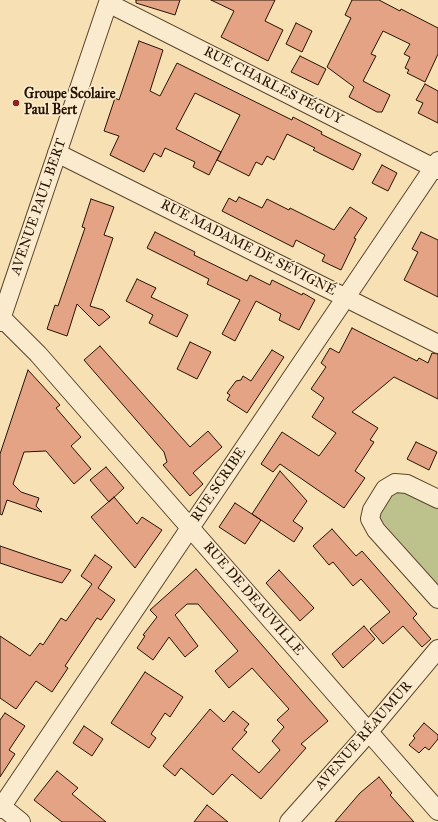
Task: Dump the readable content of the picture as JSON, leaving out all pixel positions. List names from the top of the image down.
{
  "streets": {
    "street": [
      "RUE CHARLES PÉGUY",
      "AVENUE PAUL BERT",
      "RUE MADAME DE SÉVIGNÉ",
      "RUE SCRIBE",
      "RUE DE DEAUVILLE",
      "AVENUE RÉAUMUR"
    ]
  },
  "crossings": [
    ["RUE CHARLES PÉGUY", "AVENUE PAUL BERT"],
    ["RUE CHARLES PÉGUY", "RUE SCRIBE"],
    ["AVENUE PAUL BERT", "RUE MADAME DE SÉVIGNÉ"],
    ["AVENUE PAUL BERT", "RUE DE DEAUVILLE"],
    ["RUE MADAME DE SÉVIGNÉ", "RUE SCRIBE"],
    ["RUE SCRIBE", "RUE DE DEAUVILLE"],
    ["RUE DE DEAUVILLE", "AVENUE RÉAUMUR"]
  ],
  "places": ["Groupe Scolaire Paul Bert"]
}
